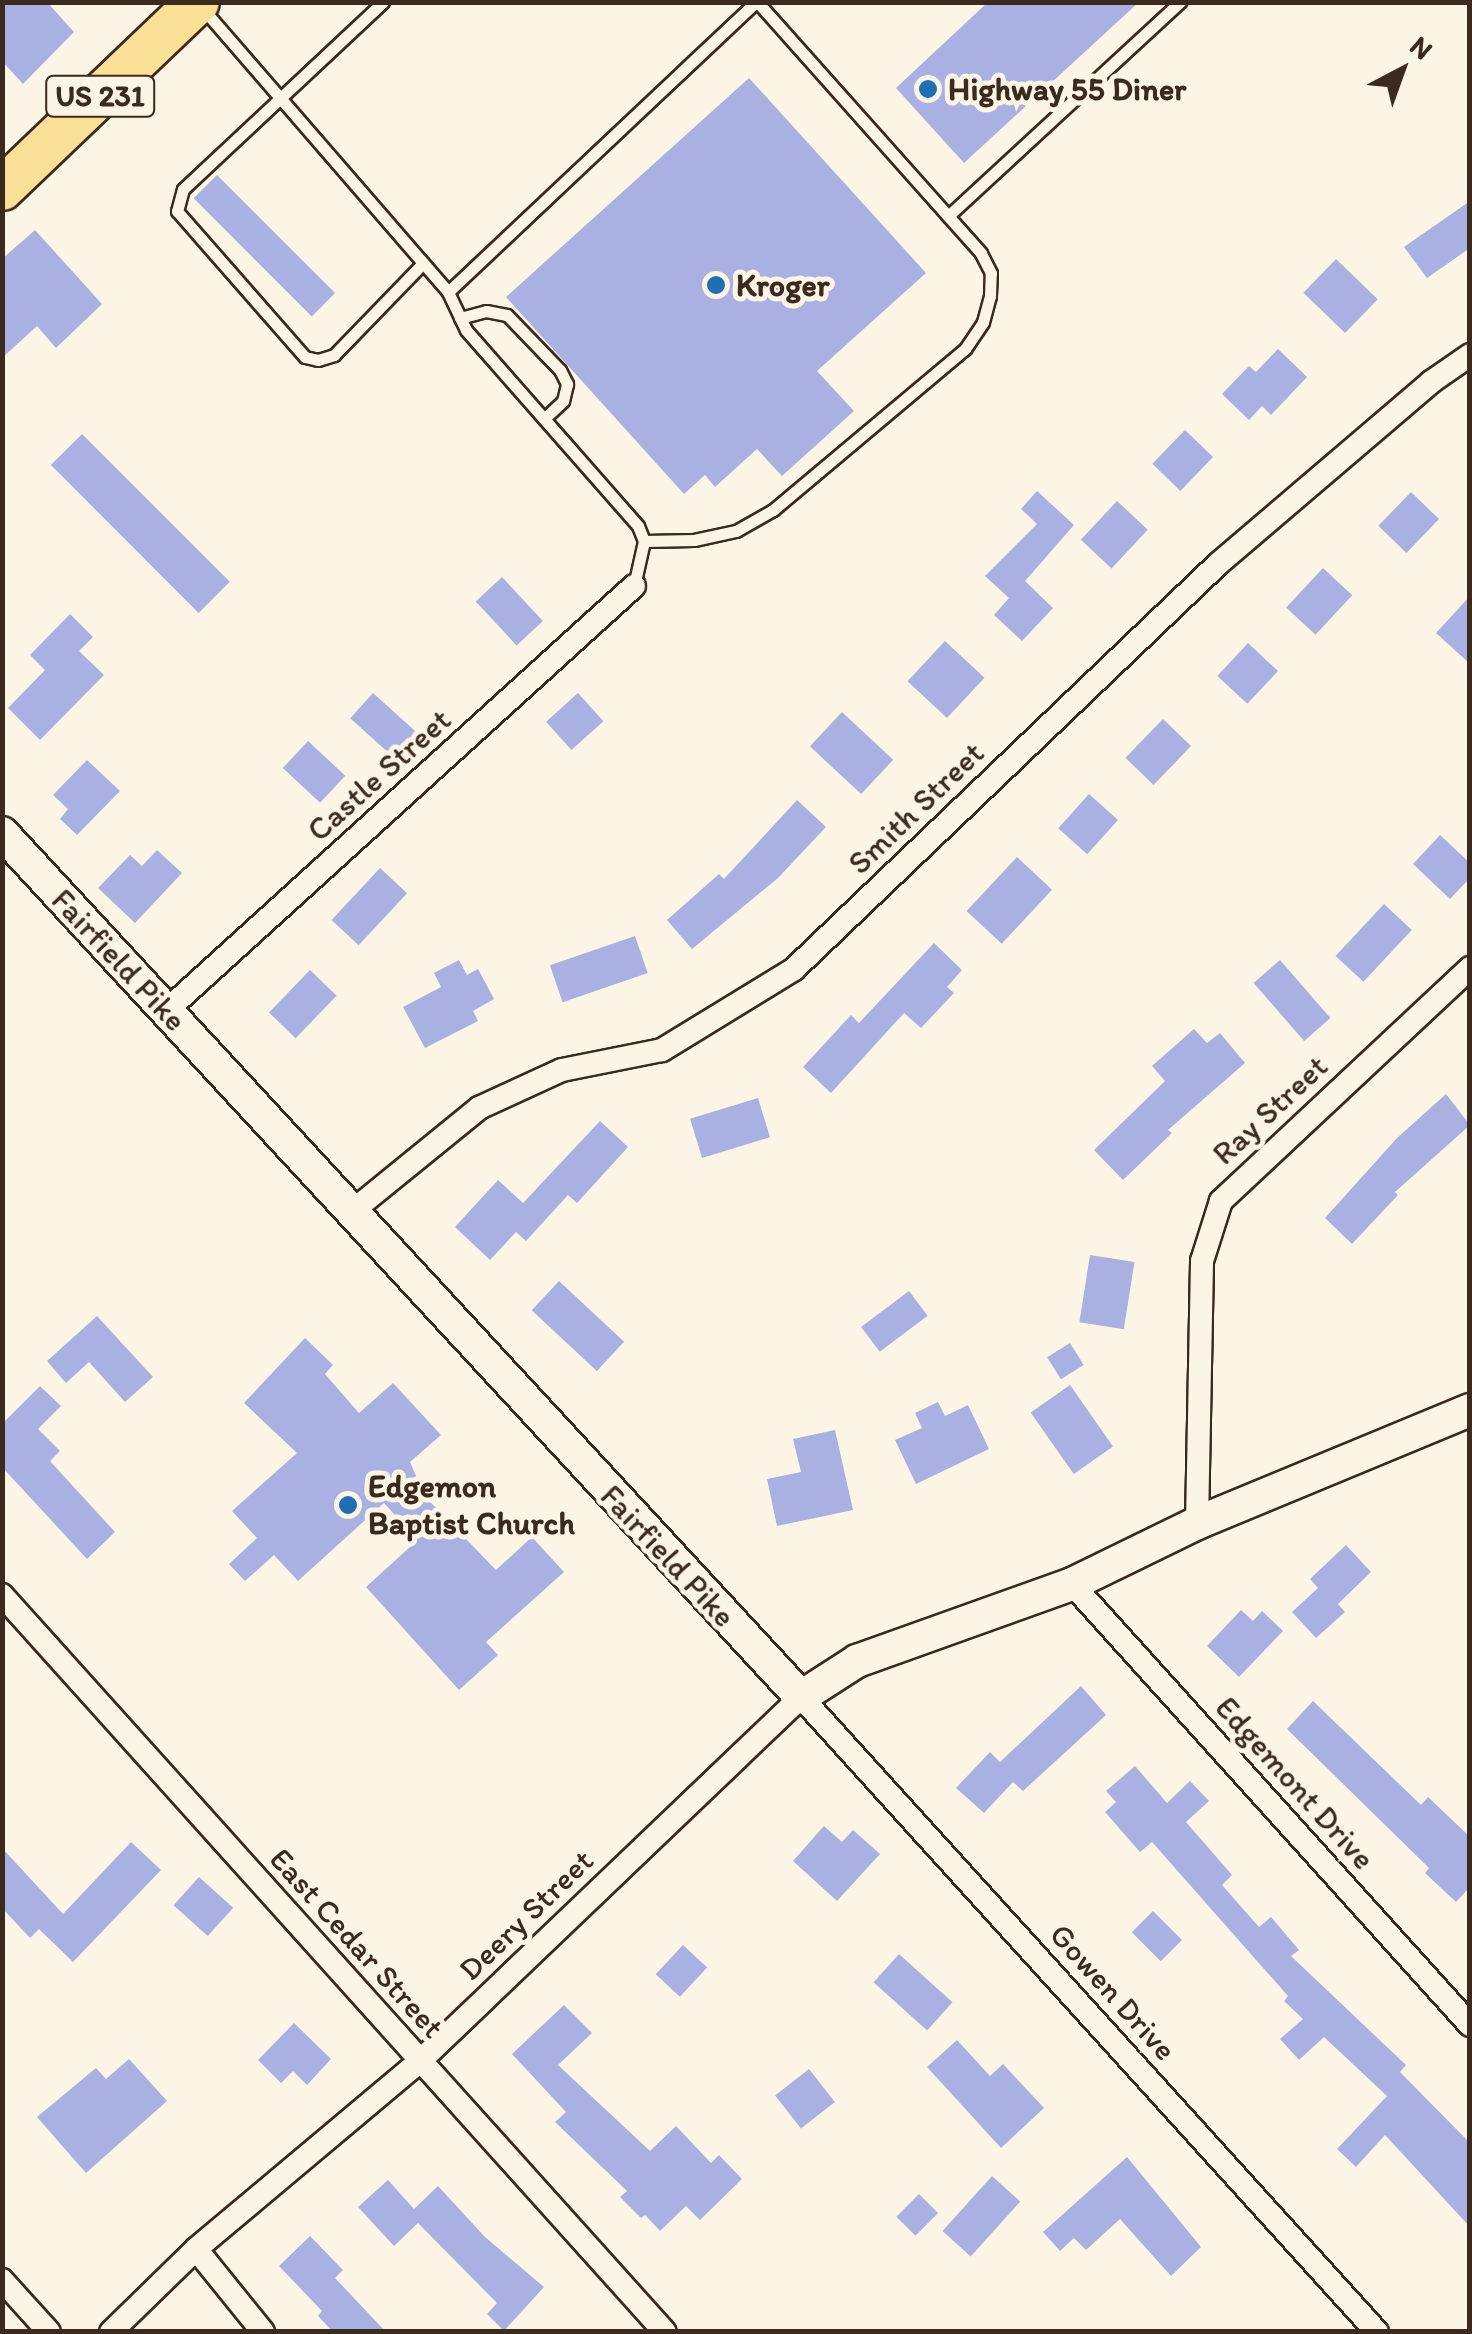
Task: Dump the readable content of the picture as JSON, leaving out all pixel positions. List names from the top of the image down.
{
  "streets": {
    "highway": ["US 231"],
    "street": [
      "Castle Street",
      "Smith Street",
      "Fairfield Pike",
      "Ray Street",
      "Edgemont Drive",
      "Deery Street",
      "East Cedar Street",
      "Gowen Drive"
    ]
  },
  "crossings": [
    ["Castle Street", "Fairfield Pike"],
    ["Smith Street", "Fairfield Pike"],
    ["Fairfield Pike", "Deery Street"],
    ["Fairfield Pike", "Gowen Drive"],
    ["Deery Street", "East Cedar Street"],
    ["Deery Street", "Gowen Drive"]
  ],
  "places": ["Highway 55 Diner", "Kroger", "Edgemon Baptist Church"],
  "north": "top right"
}
